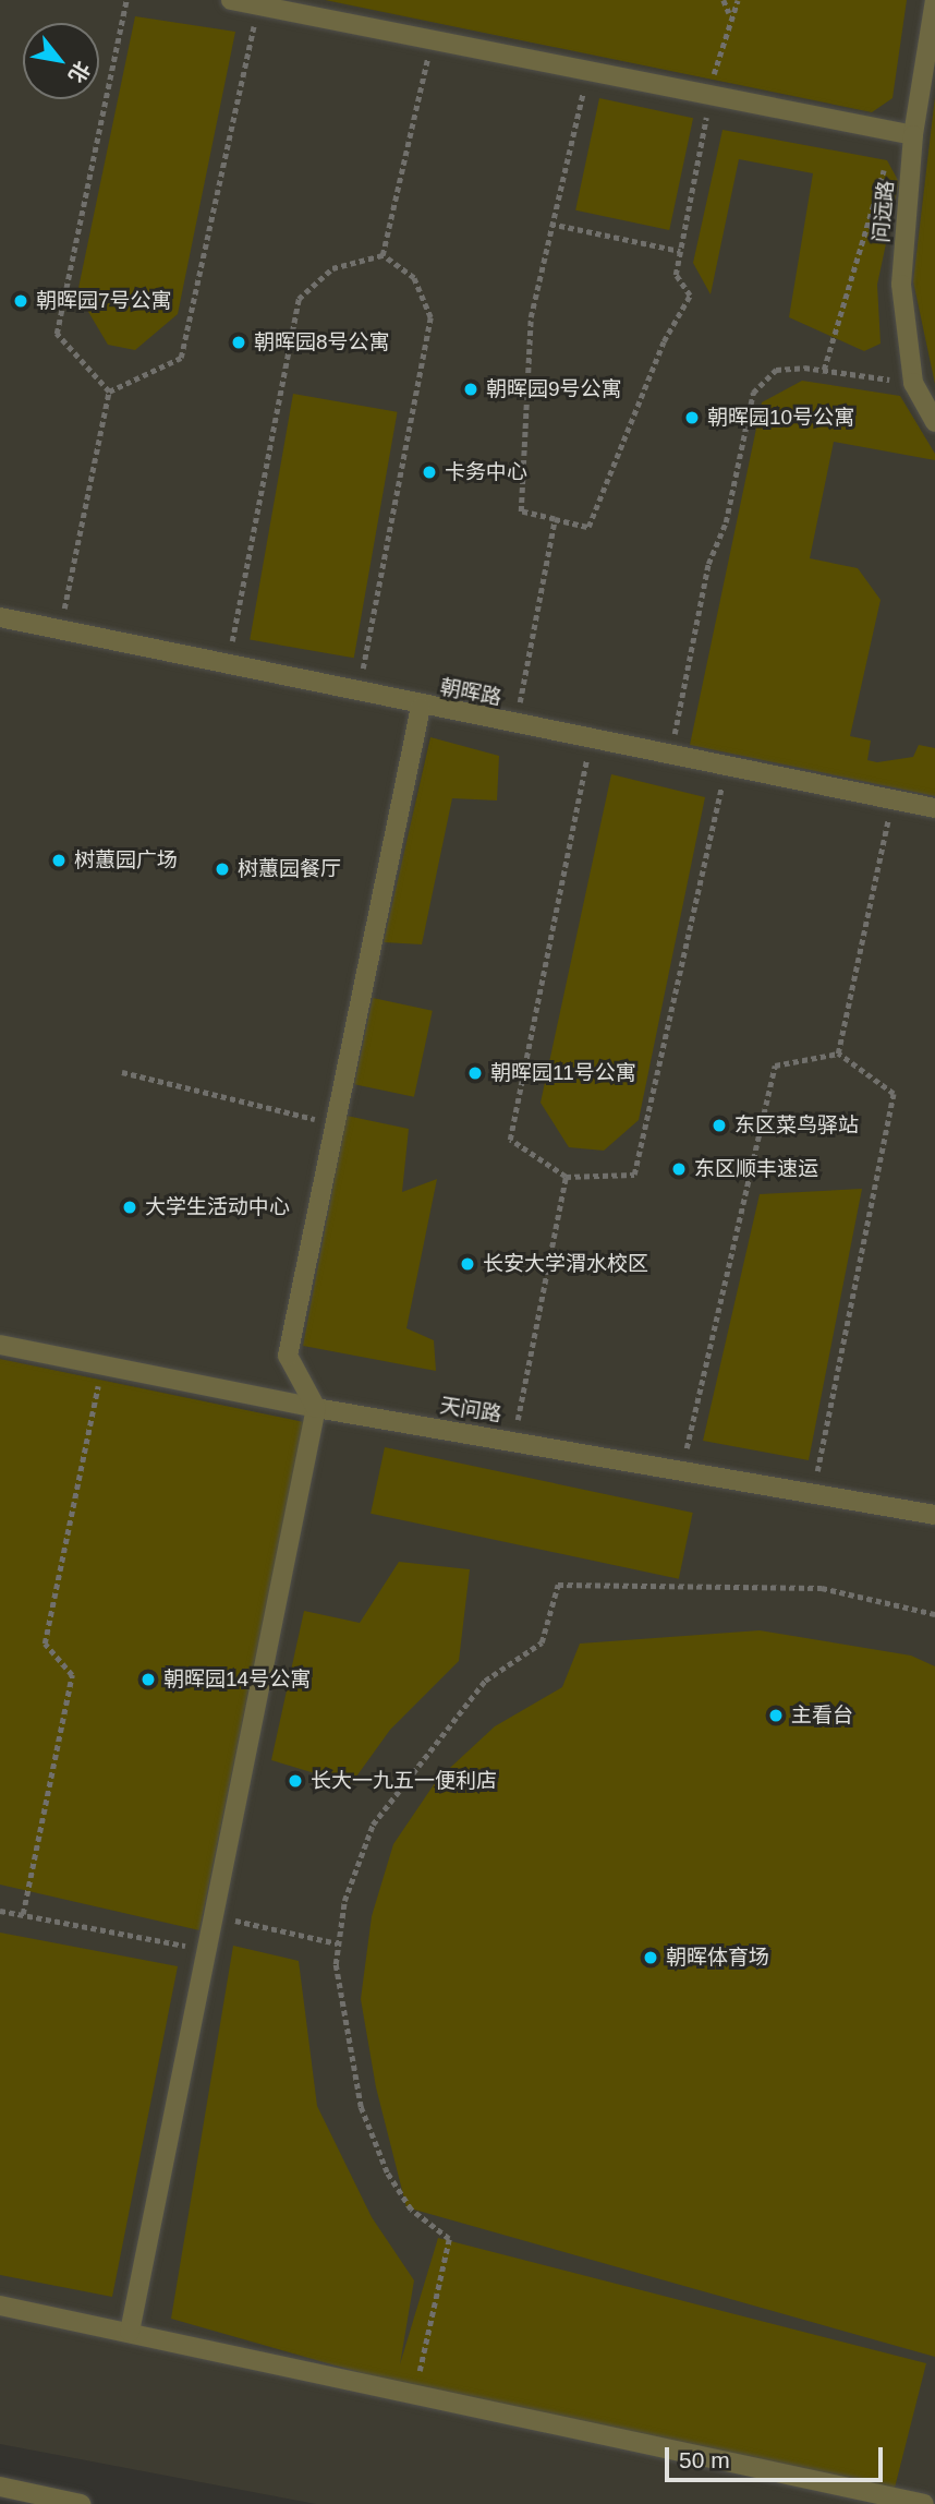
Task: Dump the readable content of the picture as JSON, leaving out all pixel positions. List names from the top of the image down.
{
  "streets": {
    "street": ["问远路", "朝晖路", "天问路"]
  },
  "places": [
    "朝晖园7号公寓",
    "朝晖园8号公寓",
    "朝晖园9号公寓",
    "朝晖园10号公寓",
    "卡务中心",
    "树蕙园广场",
    "树蕙园餐厅",
    "朝晖园11号公寓",
    "东区菜鸟驿站",
    "东区顺丰速运",
    "大学生活动中心",
    "长安大学渭水校区",
    "朝晖园14号公寓",
    "主看台",
    "长大一九五一便利店",
    "朝晖体育场"
  ],
  "scale_bar": "50 m",
  "north": "bottom right"
}
